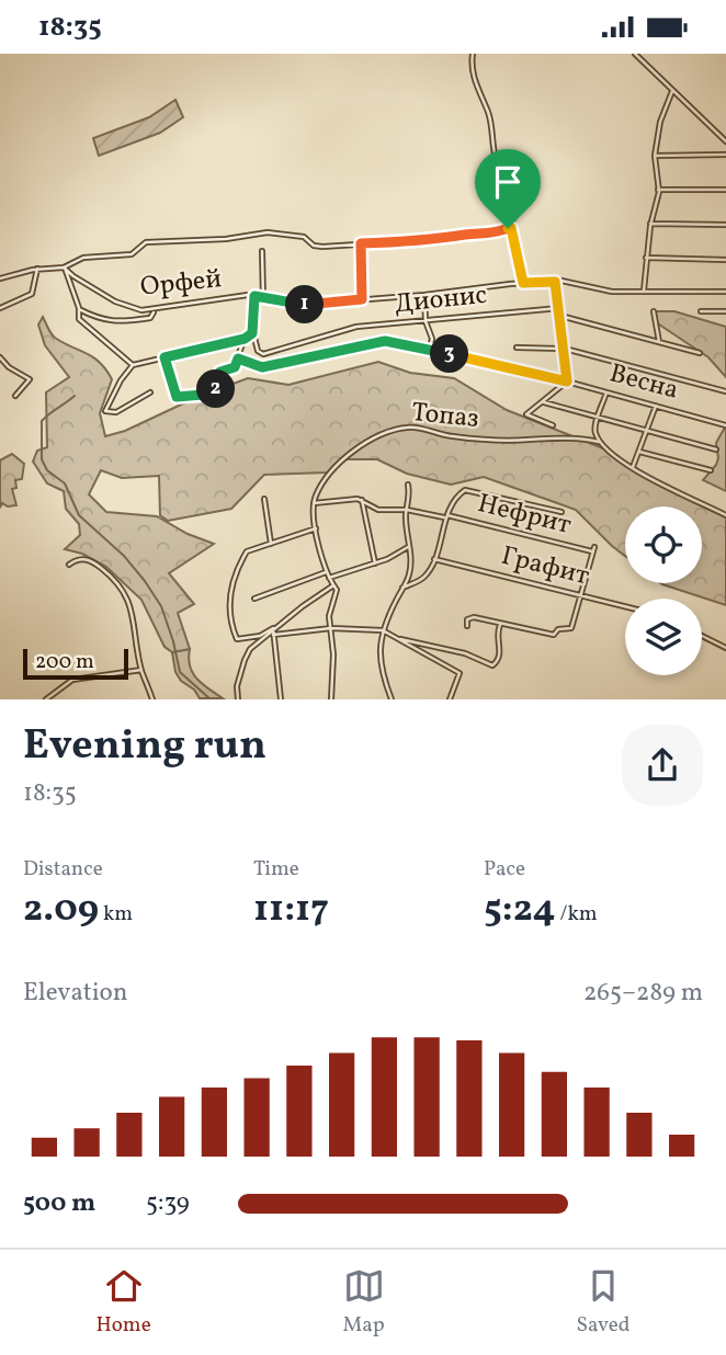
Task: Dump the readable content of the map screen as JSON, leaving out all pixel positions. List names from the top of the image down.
{
  "streets": {
    "street": [
      "Орфей",
      "Дионис",
      "Весна",
      "Топаз",
      "Нефрит",
      "Графит"
    ]
  },
  "crossings": [
    ["Топаз", "Нефрит"]
  ],
  "scale_bar": "200 m",
  "page": {
    "status": "18:35",
    "pins": ["1", "3", "2"],
    "scale": "200 m",
    "heading": ["Evening run", "18:35"],
    "stats": [
      ["Distance", "2.09 km"],
      ["Time", "11:17"],
      ["Pace", "5:24 /km"]
    ],
    "chart": ["Elevation", "265–289 m"],
    "list": [
      {
        "name": "500 m",
        "note": "5:39"
      }
    ],
    "tabs": ["Home", "Map", "Saved"]
  }
}
